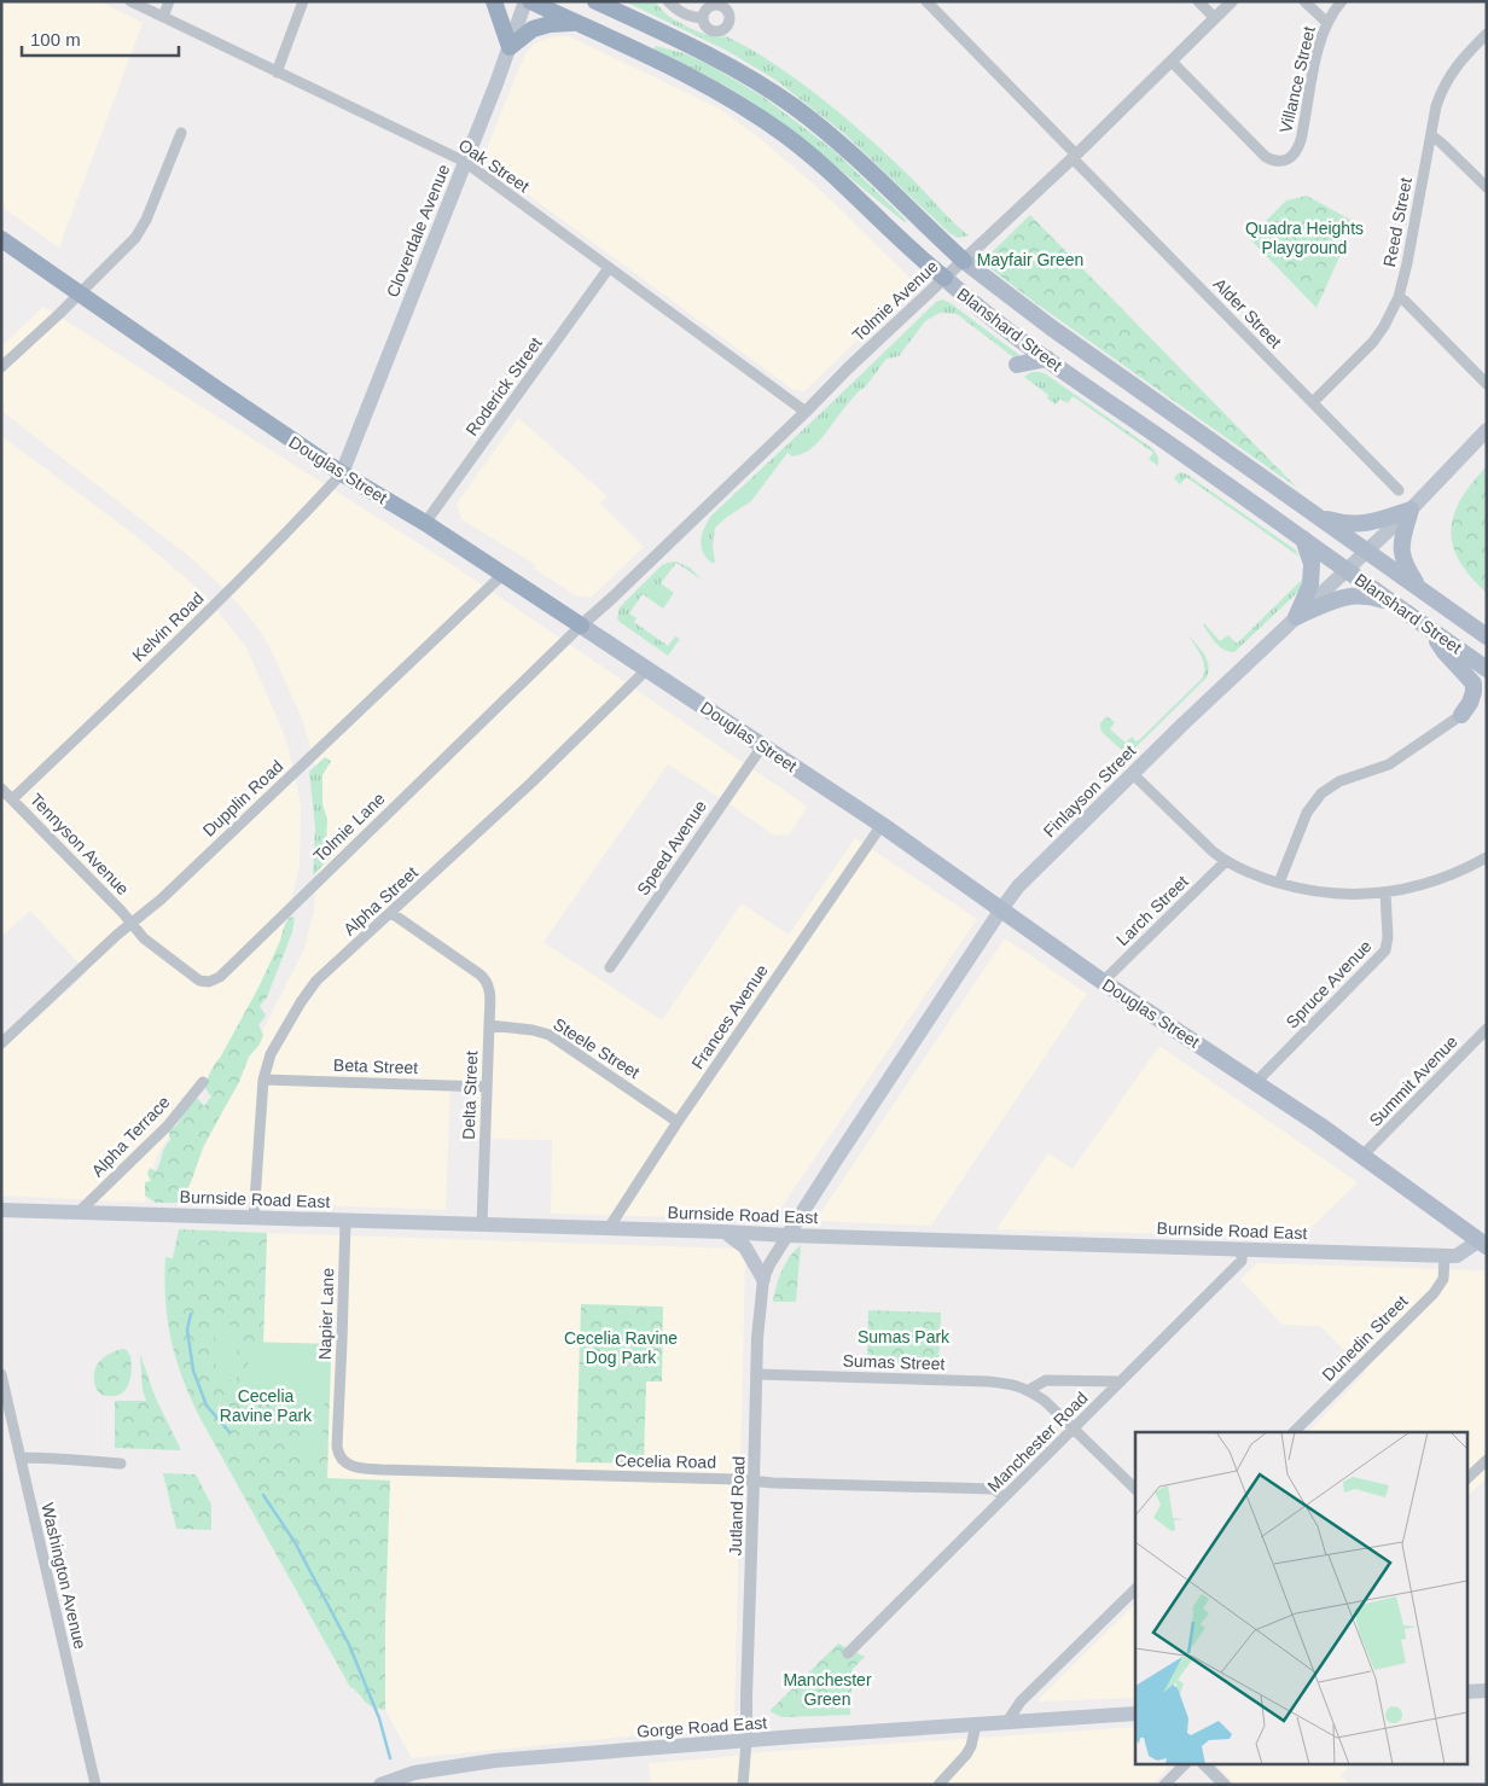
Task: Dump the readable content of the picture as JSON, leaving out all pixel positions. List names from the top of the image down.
{
  "streets": {
    "highway": ["Blanshard Street", "Douglas Street"],
    "main road": [
      "Cloverdale Avenue",
      "Finlayson Street",
      "Burnside Road East",
      "Gorge Road East"
    ],
    "street": [
      "Villance Street",
      "Oak Street",
      "Reed Street",
      "Tolmie Avenue",
      "Alder Street",
      "Roderick Street",
      "Kelvin Road",
      "Dupplin Road",
      "Tolmie Lane",
      "Tennyson Avenue",
      "Speed Avenue",
      "Alpha Street",
      "Larch Street",
      "Spruce Avenue",
      "Frances Avenue",
      "Steele Street",
      "Beta Street",
      "Summit Avenue",
      "Delta Street",
      "Alpha Terrace",
      "Napier Lane",
      "Dunedin Street",
      "Sumas Street",
      "Manchester Road",
      "Cecelia Road",
      "Jutland Road",
      "Washington Avenue"
    ]
  },
  "crossings": [
    ["Villance Street", "Tolmie Avenue"],
    ["Oak Street", "Cloverdale Avenue"],
    ["Oak Street", "Tolmie Avenue"],
    ["Oak Street", "Roderick Street"],
    ["Reed Street", "Alder Street"],
    ["Cloverdale Avenue", "Douglas Street"],
    ["Cloverdale Avenue", "Kelvin Road"],
    ["Tolmie Avenue", "Alder Street"],
    ["Tolmie Avenue", "Blanshard Street"],
    ["Tolmie Avenue", "Douglas Street"],
    ["Tolmie Avenue", "Tolmie Lane"],
    ["Blanshard Street", "Finlayson Street"],
    ["Roderick Street", "Douglas Street"],
    ["Douglas Street", "Kelvin Road"],
    ["Douglas Street", "Finlayson Street"],
    ["Douglas Street", "Dupplin Road"],
    ["Douglas Street", "Tolmie Lane"],
    ["Douglas Street", "Speed Avenue"],
    ["Douglas Street", "Alpha Street"],
    ["Douglas Street", "Larch Street"],
    ["Douglas Street", "Spruce Avenue"],
    ["Douglas Street", "Frances Avenue"],
    ["Douglas Street", "Summit Avenue"],
    ["Douglas Street", "Burnside Road East"],
    ["Kelvin Road", "Tennyson Avenue"],
    ["Finlayson Street", "Burnside Road East"],
    ["Finlayson Street", "Jutland Road"],
    ["Dupplin Road", "Tolmie Lane"],
    ["Dupplin Road", "Tennyson Avenue"],
    ["Tolmie Lane", "Tennyson Avenue"],
    ["Alpha Street", "Beta Street"],
    ["Alpha Street", "Delta Street"],
    ["Alpha Street", "Burnside Road East"],
    ["Frances Avenue", "Steele Street"],
    ["Frances Avenue", "Burnside Road East"],
    ["Steele Street", "Delta Street"],
    ["Beta Street", "Delta Street"],
    ["Delta Street", "Burnside Road East"],
    ["Alpha Terrace", "Burnside Road East"],
    ["Burnside Road East", "Napier Lane"],
    ["Burnside Road East", "Dunedin Street"],
    ["Burnside Road East", "Manchester Road"],
    ["Burnside Road East", "Jutland Road"],
    ["Napier Lane", "Cecelia Road"],
    ["Sumas Street", "Manchester Road"],
    ["Sumas Street", "Jutland Road"],
    ["Manchester Road", "Cecelia Road"],
    ["Cecelia Road", "Jutland Road"],
    ["Jutland Road", "Gorge Road East"]
  ],
  "parks": [
    "Quadra Heights Playground",
    "Mayfair Green",
    "Sumas Park",
    "Cecelia Ravine Dog Park",
    "Cecelia Ravine Park",
    "Manchester Green"
  ],
  "scale_bar": "100 m"
}
